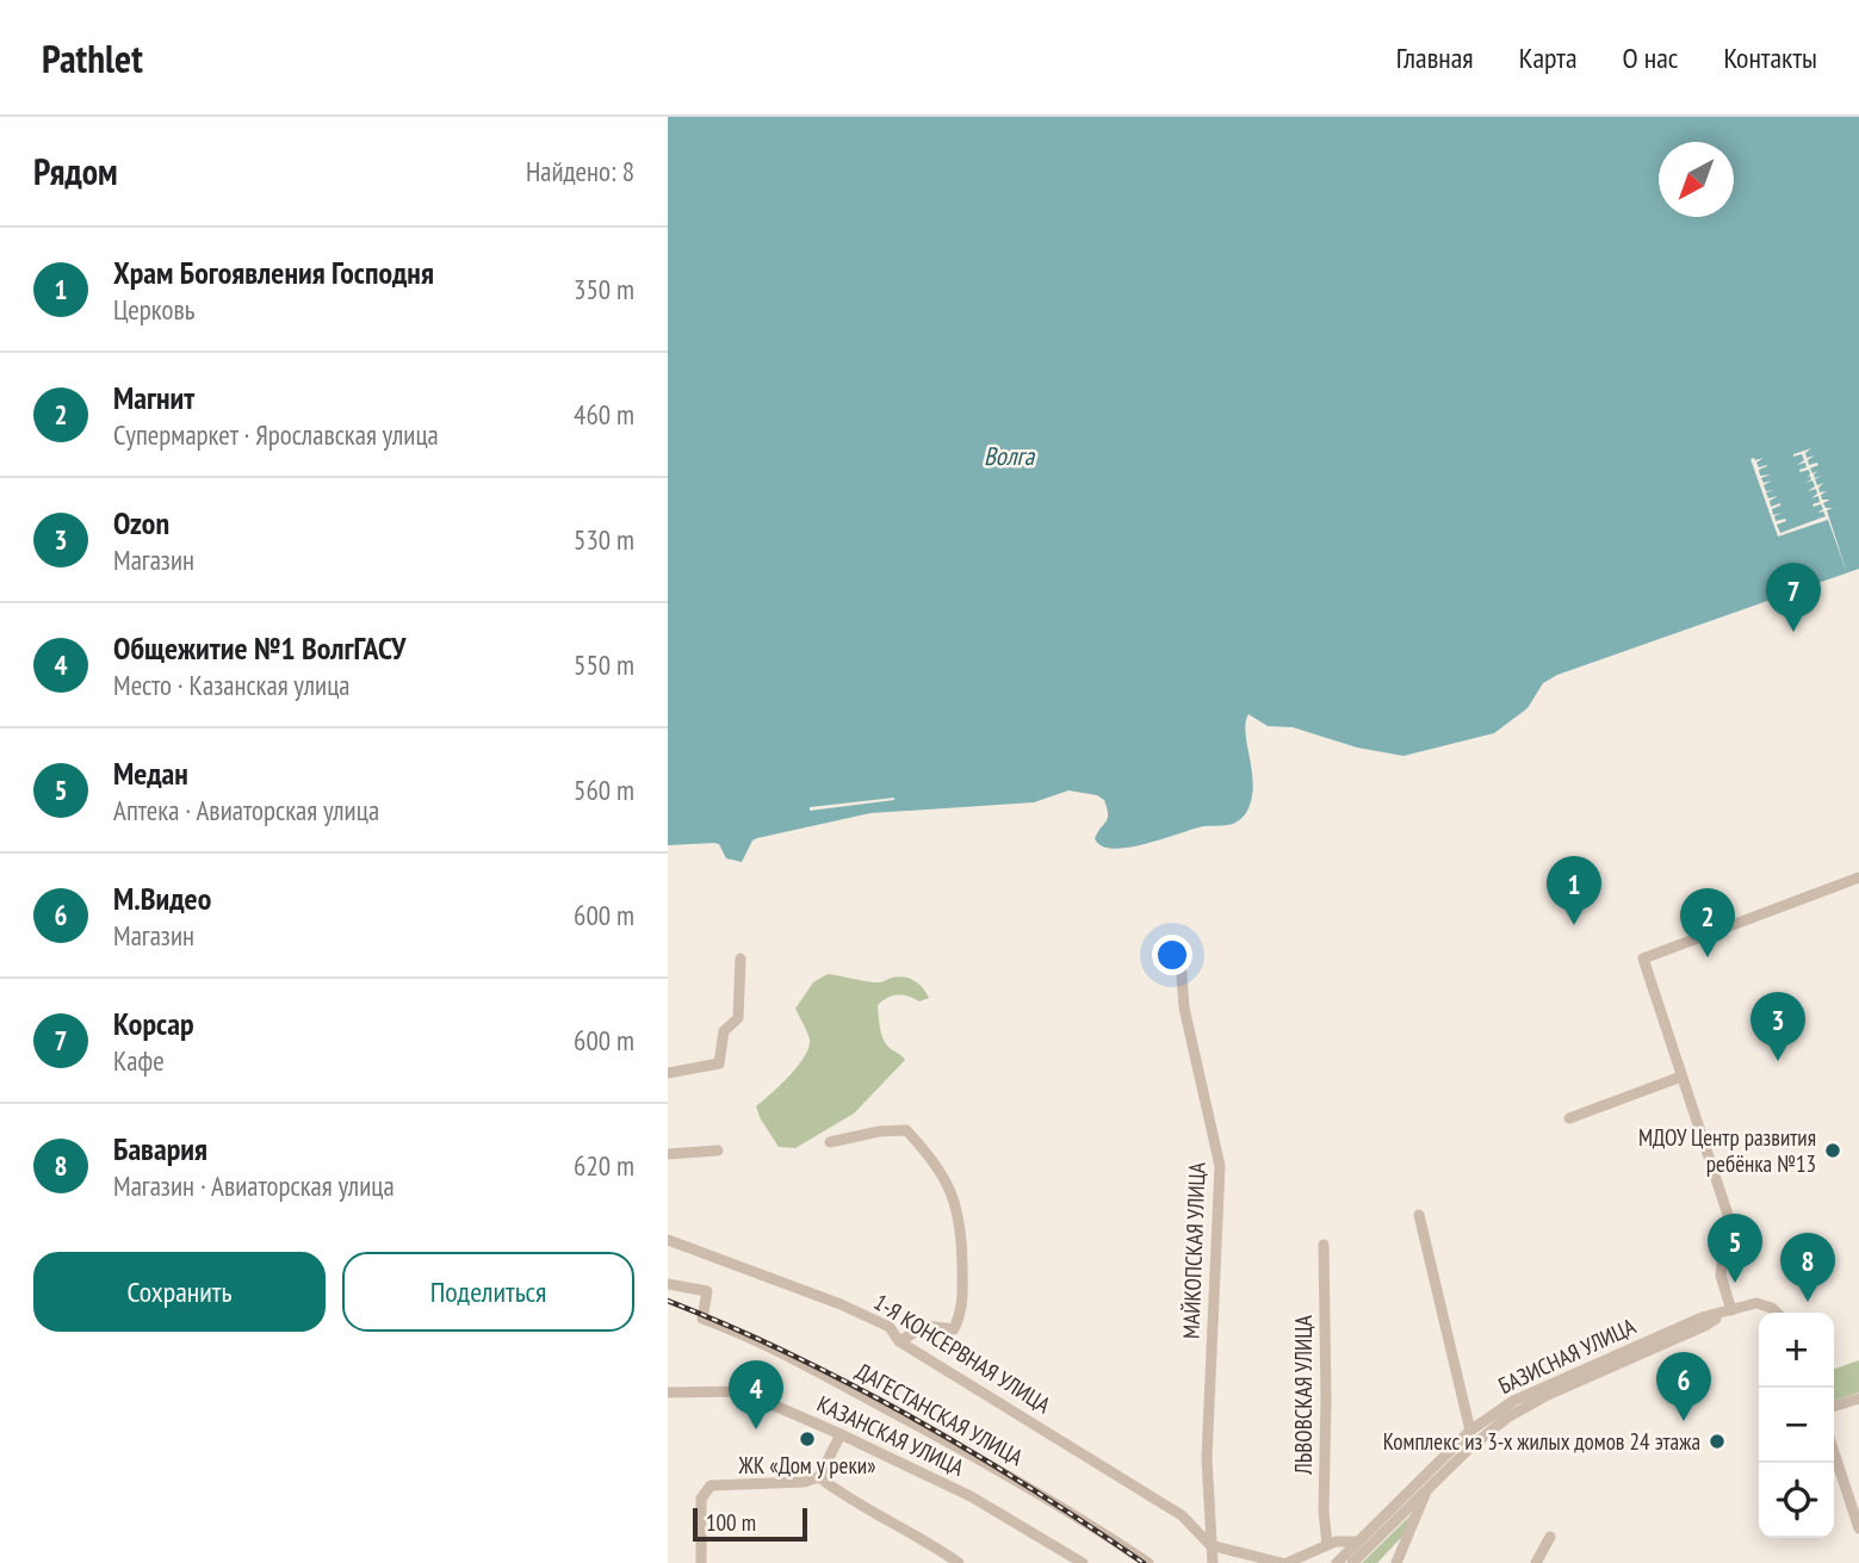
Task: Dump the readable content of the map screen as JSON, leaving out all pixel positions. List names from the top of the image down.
{
  "streets": {
    "street": [
      "МАЙКОПСКАЯ УЛИЦА",
      "1-Я КОНСЕРВНАЯ УЛИЦА",
      "БАЗИСНАЯ УЛИЦА",
      "ЛЬВОВСКАЯ УЛИЦА",
      "ДАГЕСТАНСКАЯ УЛИЦА",
      "КАЗАНСКАЯ УЛИЦА"
    ]
  },
  "crossings": [
    ["МАЙКОПСКАЯ УЛИЦА", "1-Я КОНСЕРВНАЯ УЛИЦА"]
  ],
  "water": ["Волга"],
  "places": ["МДОУ Центр развития ребёнка №13", "ЖК «Дом у реки»", "Комплекс из 3-х жилых домов 24 этажа"],
  "scale_bar": "100 m",
  "north": "bottom left",
  "page": {
    "header": "Pathlet",
    "nav": [
      "Главная",
      "Карта",
      "О нас",
      "Контакты"
    ],
    "heading": ["Рядом", "Найдено: 8"],
    "list": [
      {
        "mark": "1",
        "name": "Храм Богоявления Господня",
        "note": "Церковь",
        "value": "350 m"
      },
      {
        "mark": "2",
        "name": "Магнит",
        "note": "Супермаркет · Ярославская улица",
        "value": "460 m"
      },
      {
        "mark": "3",
        "name": "Ozon",
        "note": "Магазин",
        "value": "530 m"
      },
      {
        "mark": "4",
        "name": "Общежитие №1 ВолгГАСУ",
        "note": "Место · Казанская улица",
        "value": "550 m"
      },
      {
        "mark": "5",
        "name": "Медан",
        "note": "Аптека · Авиаторская улица",
        "value": "560 m"
      },
      {
        "mark": "6",
        "name": "M.Видео",
        "note": "Магазин",
        "value": "600 m"
      },
      {
        "mark": "7",
        "name": "Корсар",
        "note": "Кафе",
        "value": "600 m"
      },
      {
        "mark": "8",
        "name": "Бавария",
        "note": "Магазин · Авиаторская улица",
        "value": "620 m"
      }
    ],
    "pins": [
      "7",
      "1",
      "2",
      "3",
      "5",
      "8",
      "6",
      "4"
    ],
    "buttons": ["Сохранить", "Поделиться"],
    "map_buttons": ["+", "−"],
    "scale": "100 m"
  }
}
